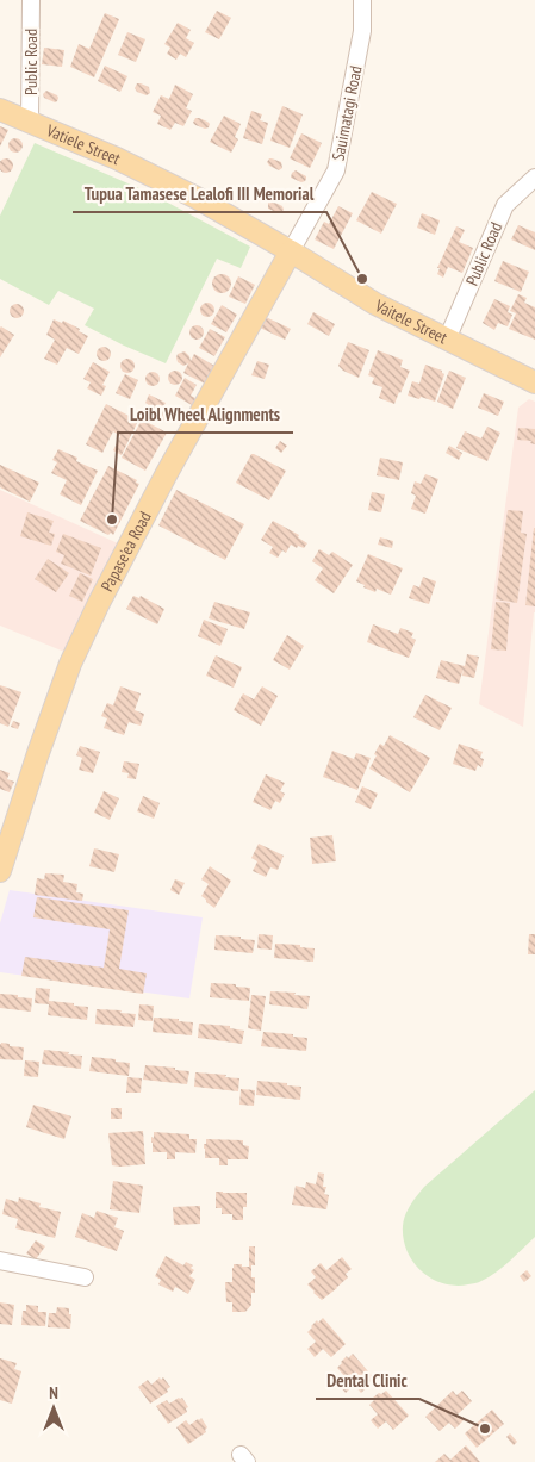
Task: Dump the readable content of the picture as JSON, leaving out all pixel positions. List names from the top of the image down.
{
  "streets": {
    "main road": ["Vatiele Street", "Vaitele Street", "Papase'ea Road"],
    "street": ["Public Road", "Sauimatagi Road"]
  },
  "crossings": [
    ["Public Road", "Vatiele Street"],
    ["Public Road", "Vaitele Street"],
    ["Sauimatagi Road", "Vatiele Street"],
    ["Sauimatagi Road", "Vaitele Street"],
    ["Sauimatagi Road", "Papase'ea Road"],
    ["Vatiele Street", "Vaitele Street"],
    ["Vatiele Street", "Papase'ea Road"],
    ["Vaitele Street", "Papase'ea Road"]
  ],
  "places": ["Tupua Tamasese Lealofi III Memorial", "Loibl Wheel Alignments", "Dental Clinic"],
  "north": "top"
}
